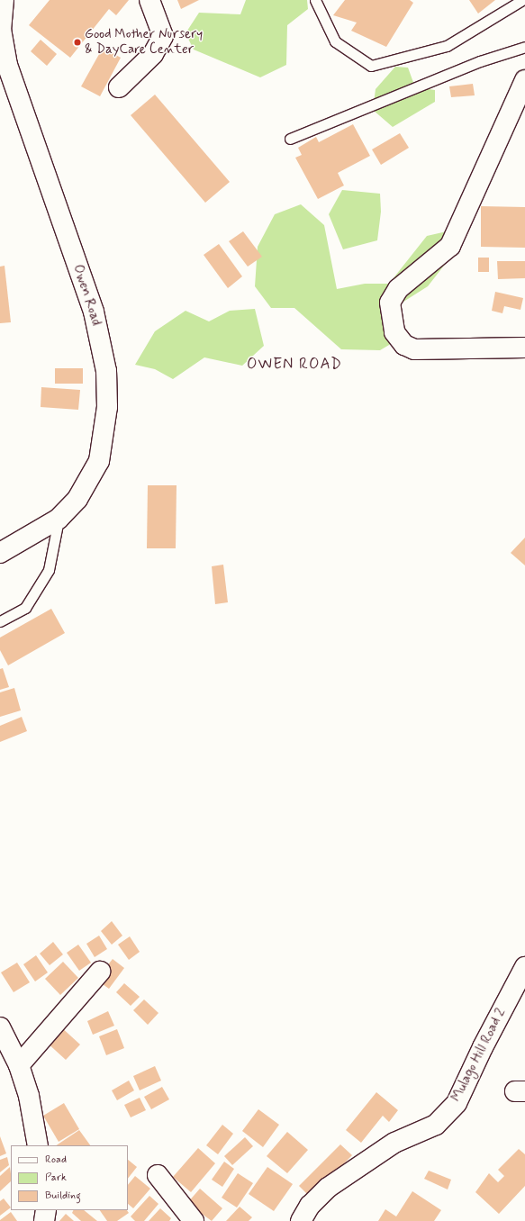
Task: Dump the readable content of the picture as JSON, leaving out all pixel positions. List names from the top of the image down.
{
  "streets": {
    "street": ["Owen Road", "Mulago Hill Road 2"]
  },
  "districts": ["OWEN ROAD"],
  "places": ["Good Mother Nursery & DayCare Center"],
  "legend": ["Road", "Park", "Building"]
}
